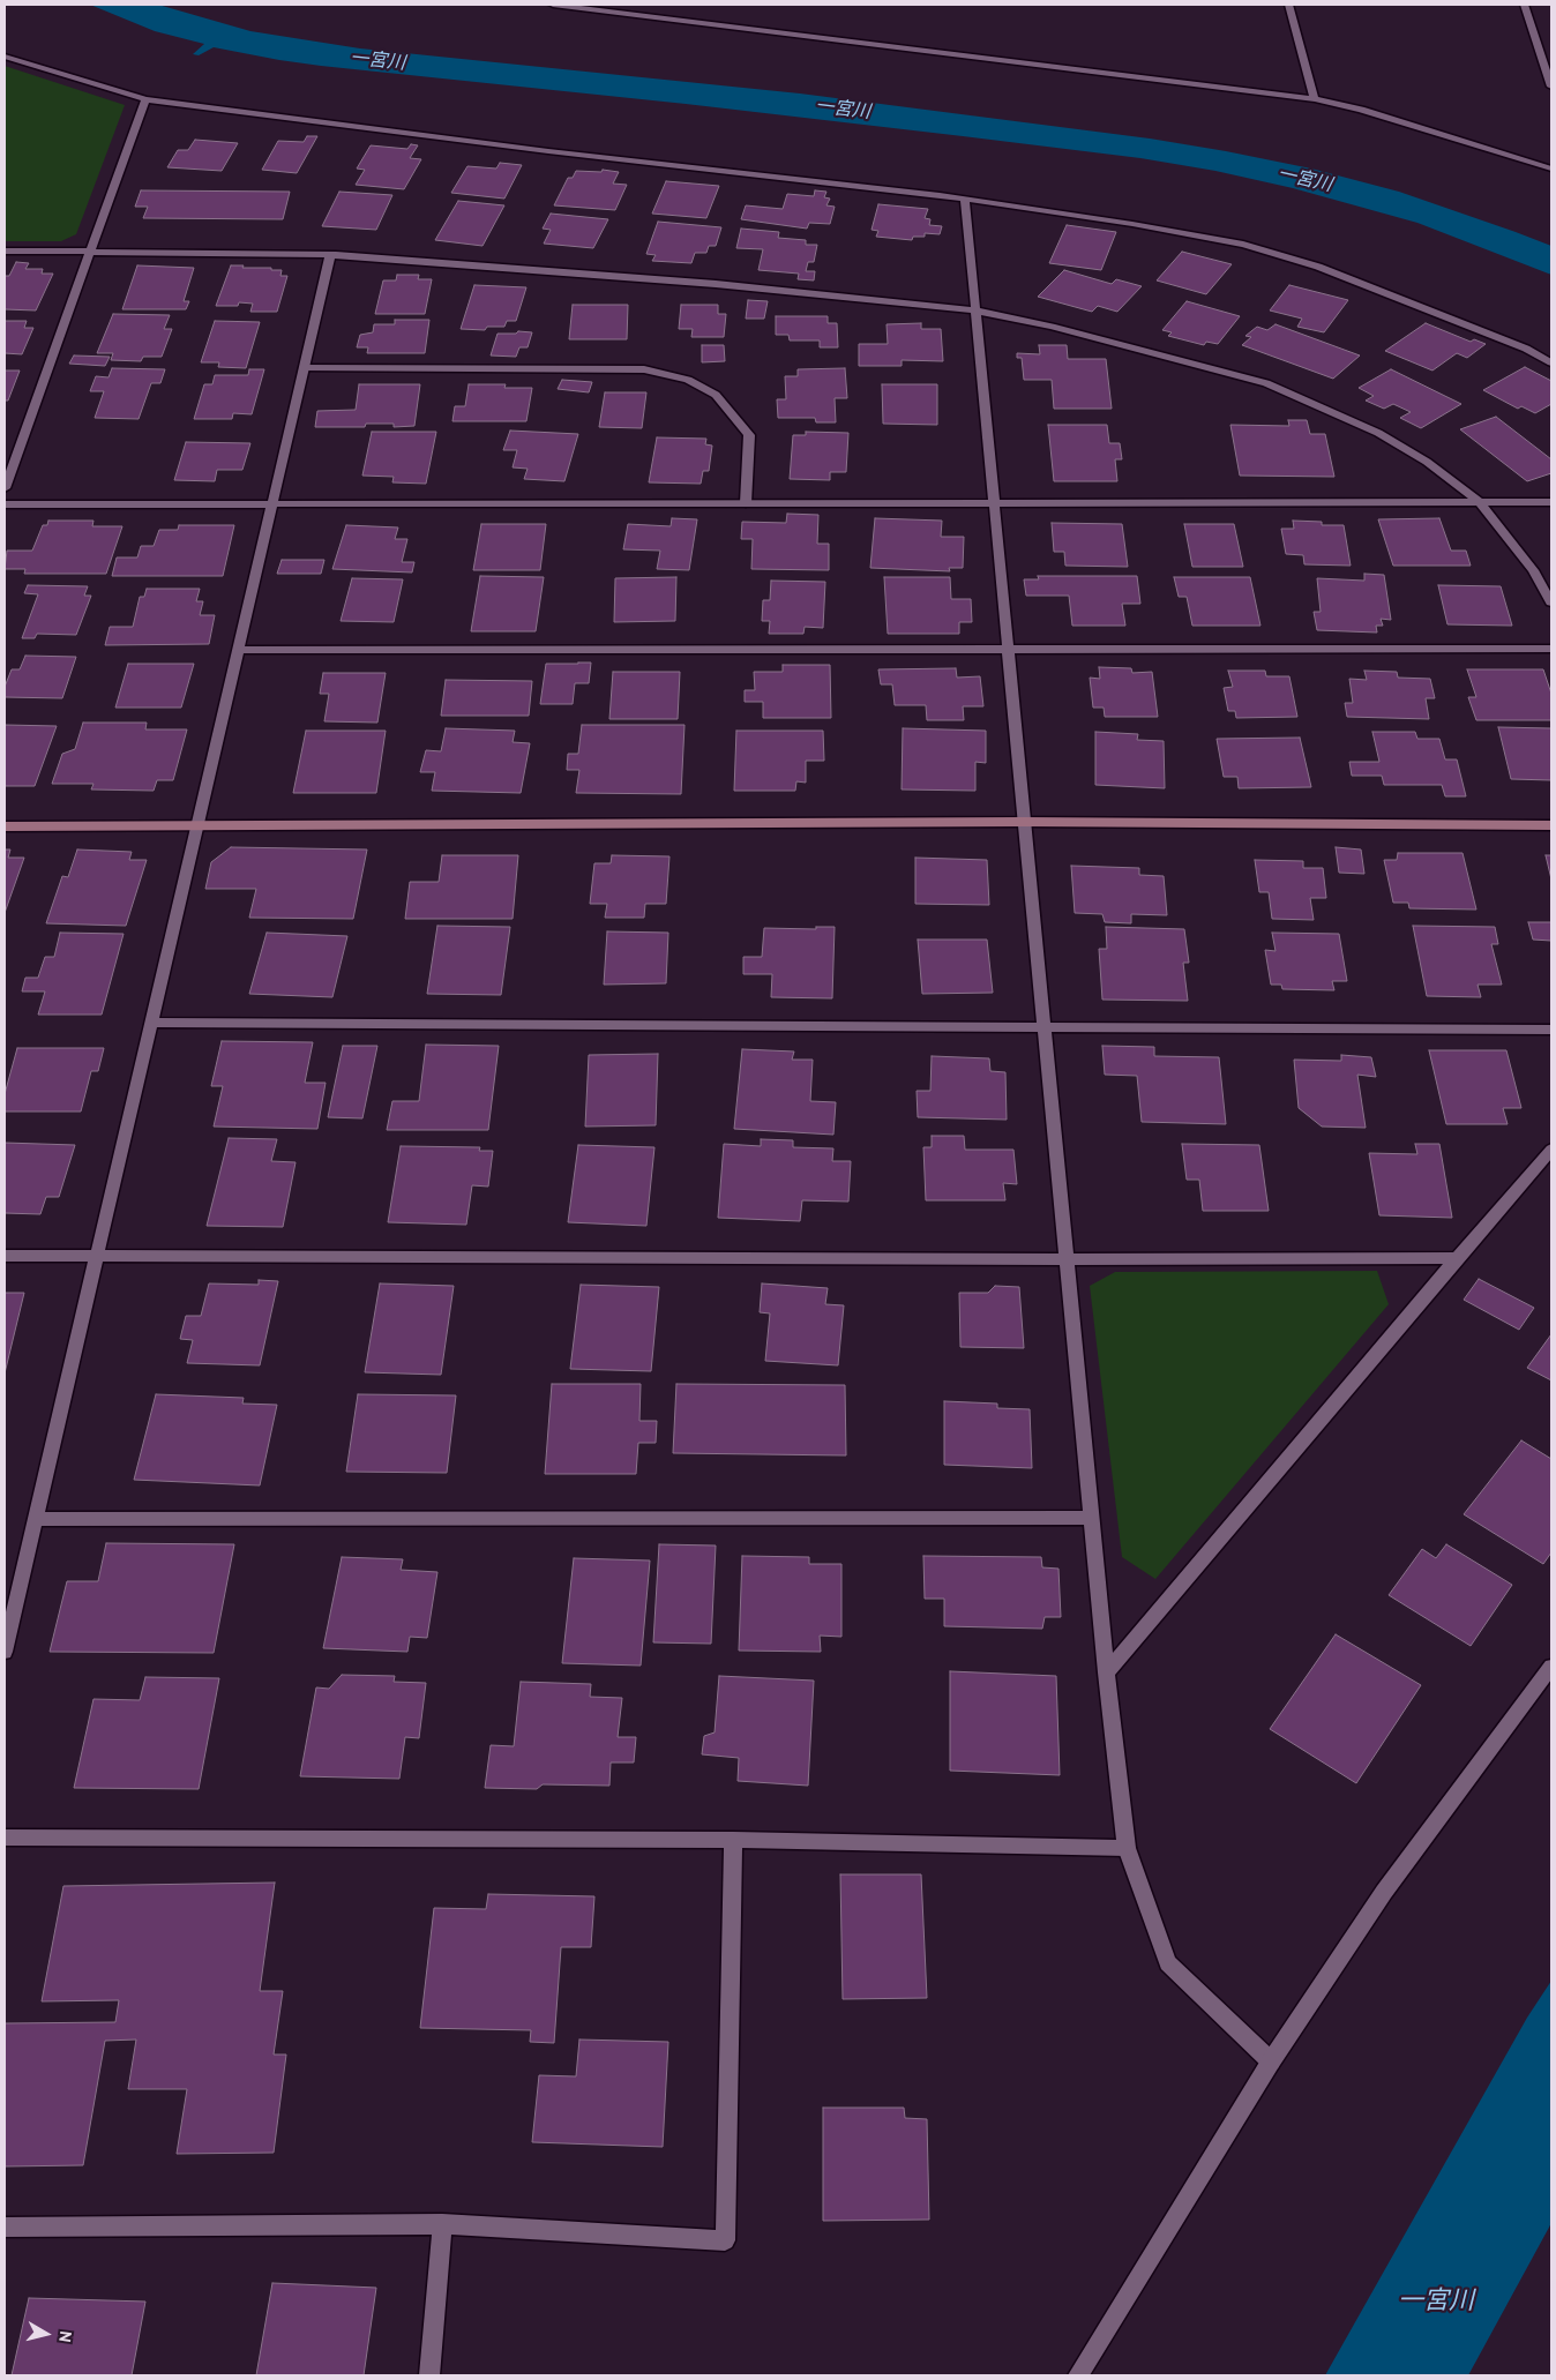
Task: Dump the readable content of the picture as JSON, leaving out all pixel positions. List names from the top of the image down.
{
  "water": ["一宮川"],
  "north": "right"
}
